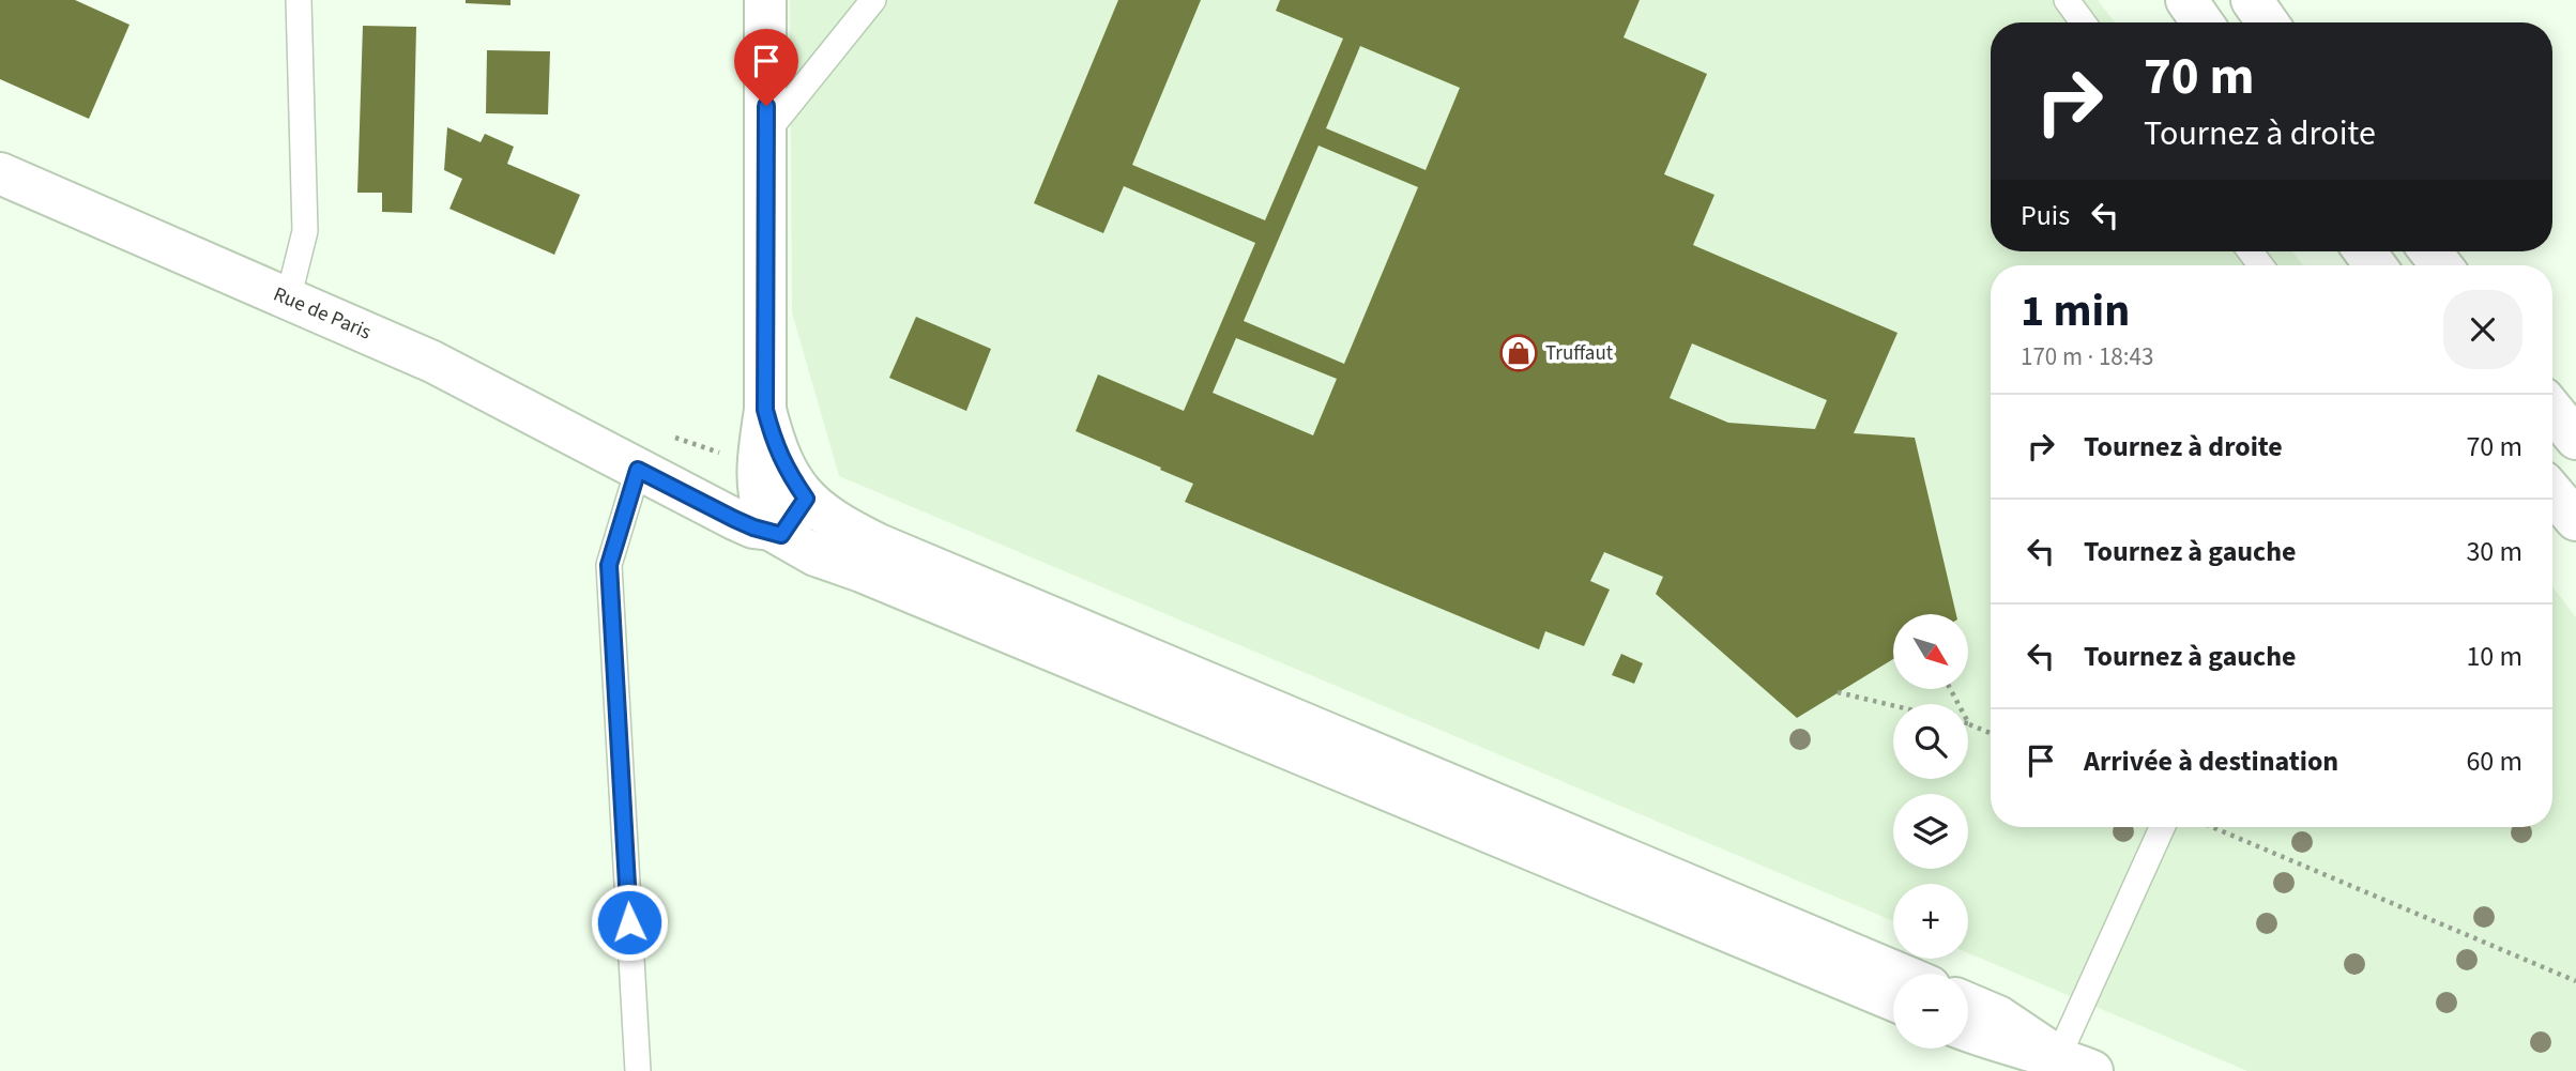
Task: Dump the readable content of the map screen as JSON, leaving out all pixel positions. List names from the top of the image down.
{
  "streets": {
    "main road": ["Rue de Paris"]
  },
  "places": {
    "shop": ["Truffaut"]
  },
  "north": "bottom right",
  "page": {
    "turn": ["70 m", "Tournez à droite"],
    "then": "Puis",
    "heading": ["1 min", "170 m · 18:43"],
    "list": [
      {
        "name": "Tournez à droite",
        "value": "70 m"
      },
      {
        "name": "Tournez à gauche",
        "value": "30 m"
      },
      {
        "name": "Tournez à gauche",
        "value": "10 m"
      },
      {
        "name": "Arrivée à destination",
        "value": "60 m"
      }
    ],
    "map_buttons": ["+", "−"]
  }
}
